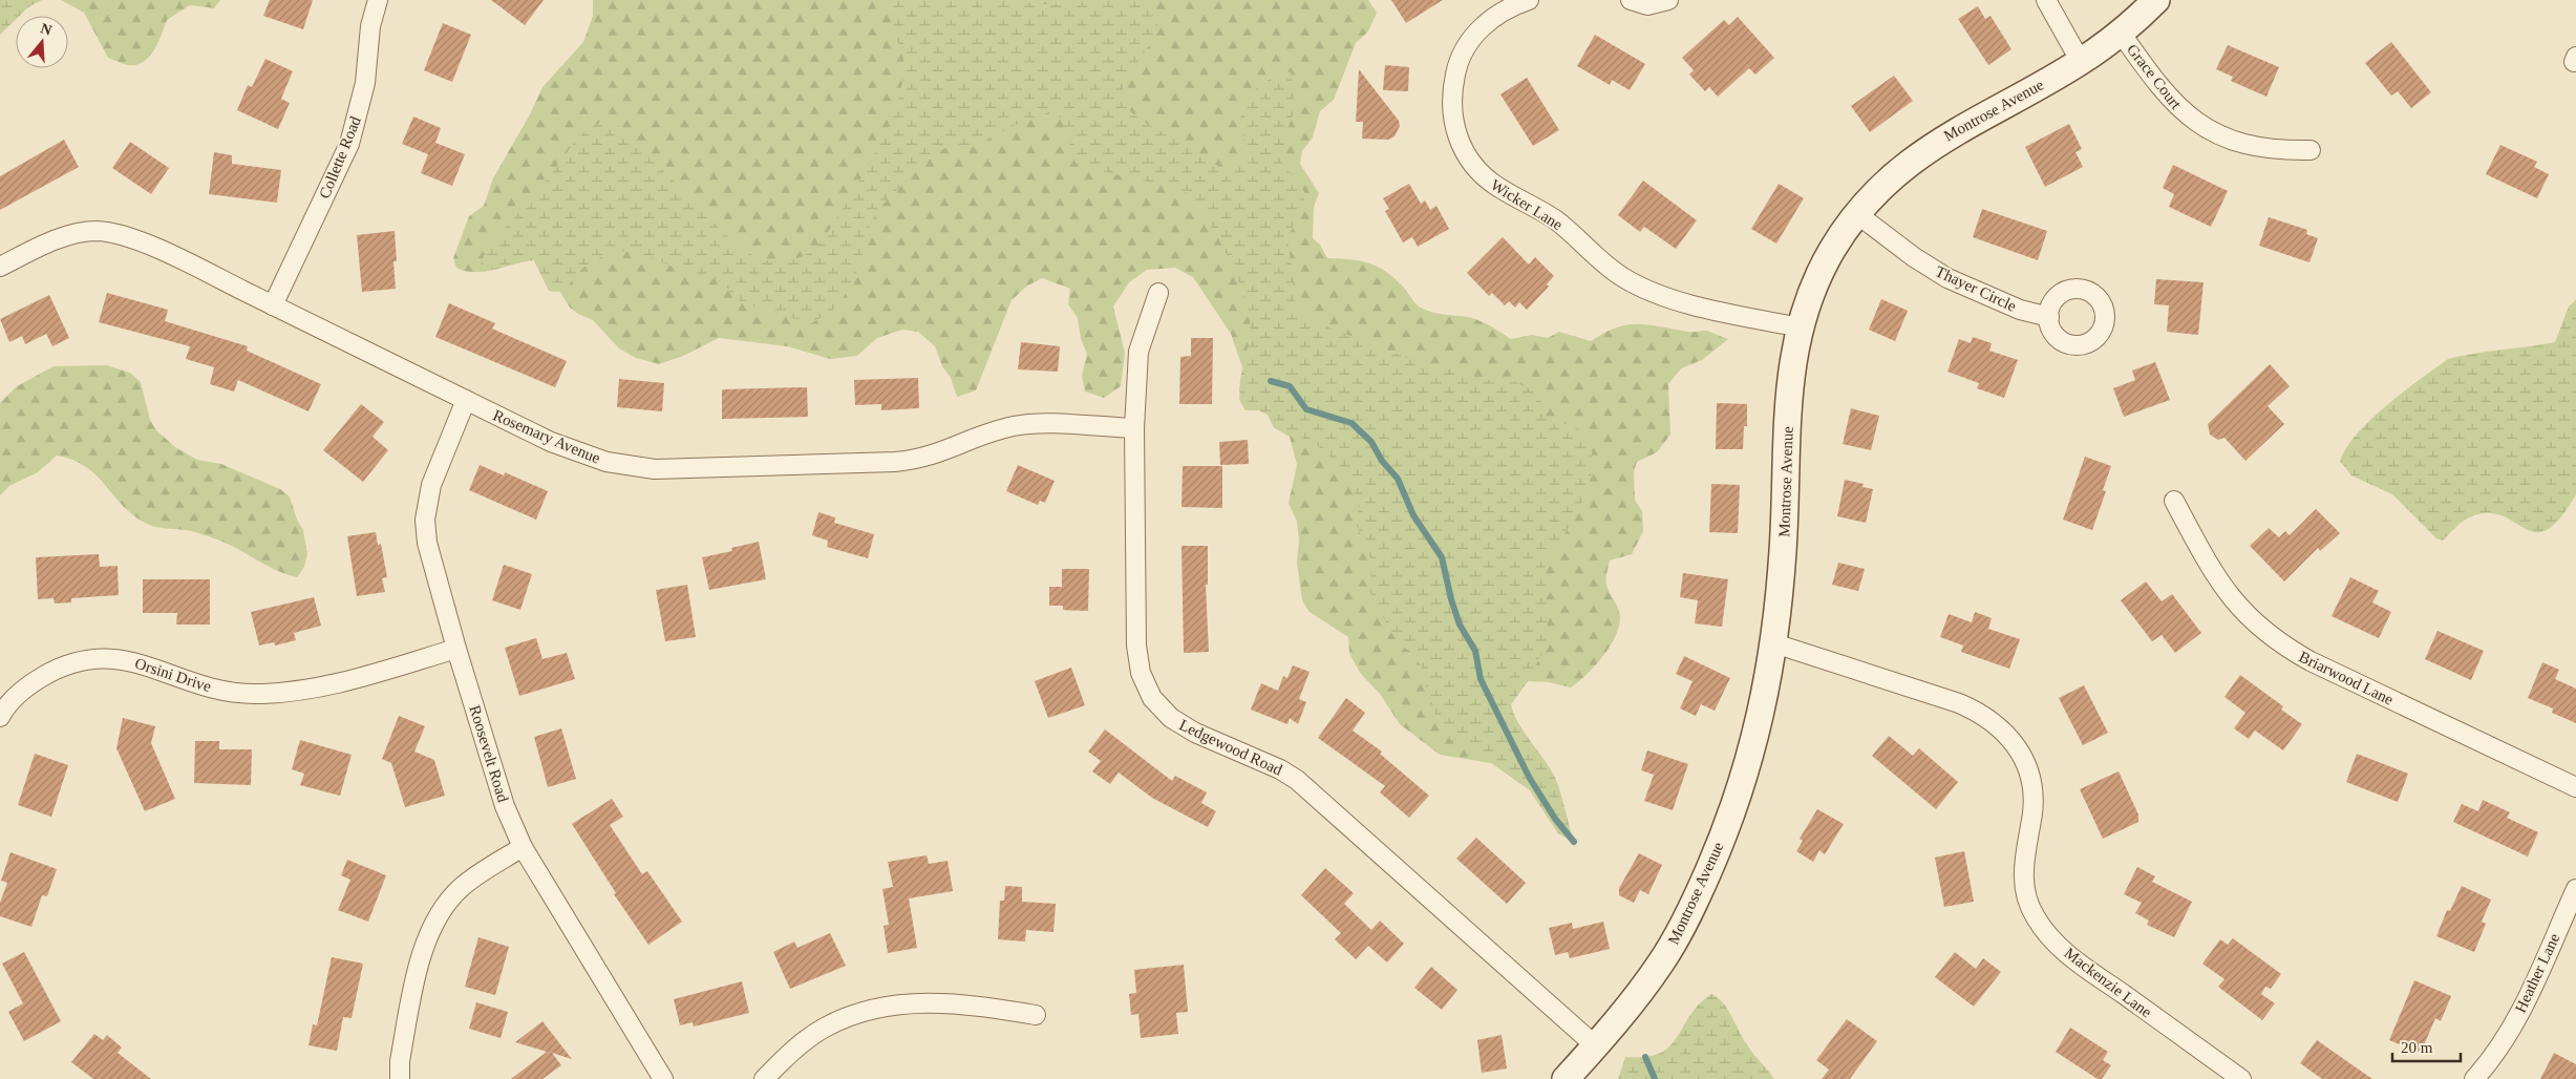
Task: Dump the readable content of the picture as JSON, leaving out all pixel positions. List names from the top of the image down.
{
  "streets": {
    "main road": ["Montrose Avenue"],
    "street": [
      "Grace Court",
      "Collette Road",
      "Wicker Lane",
      "Thayer Circle",
      "Rosemary Avenue",
      "Orsini Drive",
      "Briarwood Lane",
      "Ledgewood Road",
      "Roosevelt Road",
      "Heather Lane",
      "Mackenzie Lane"
    ]
  },
  "crossings": [
    ["Grace Court", "Montrose Avenue"],
    ["Montrose Avenue", "Wicker Lane"],
    ["Montrose Avenue", "Thayer Circle"],
    ["Montrose Avenue", "Ledgewood Road"],
    ["Montrose Avenue", "Mackenzie Lane"],
    ["Collette Road", "Rosemary Avenue"],
    ["Rosemary Avenue", "Ledgewood Road"],
    ["Rosemary Avenue", "Roosevelt Road"],
    ["Orsini Drive", "Roosevelt Road"]
  ],
  "scale_bar": "20 m",
  "north": "top"
}
